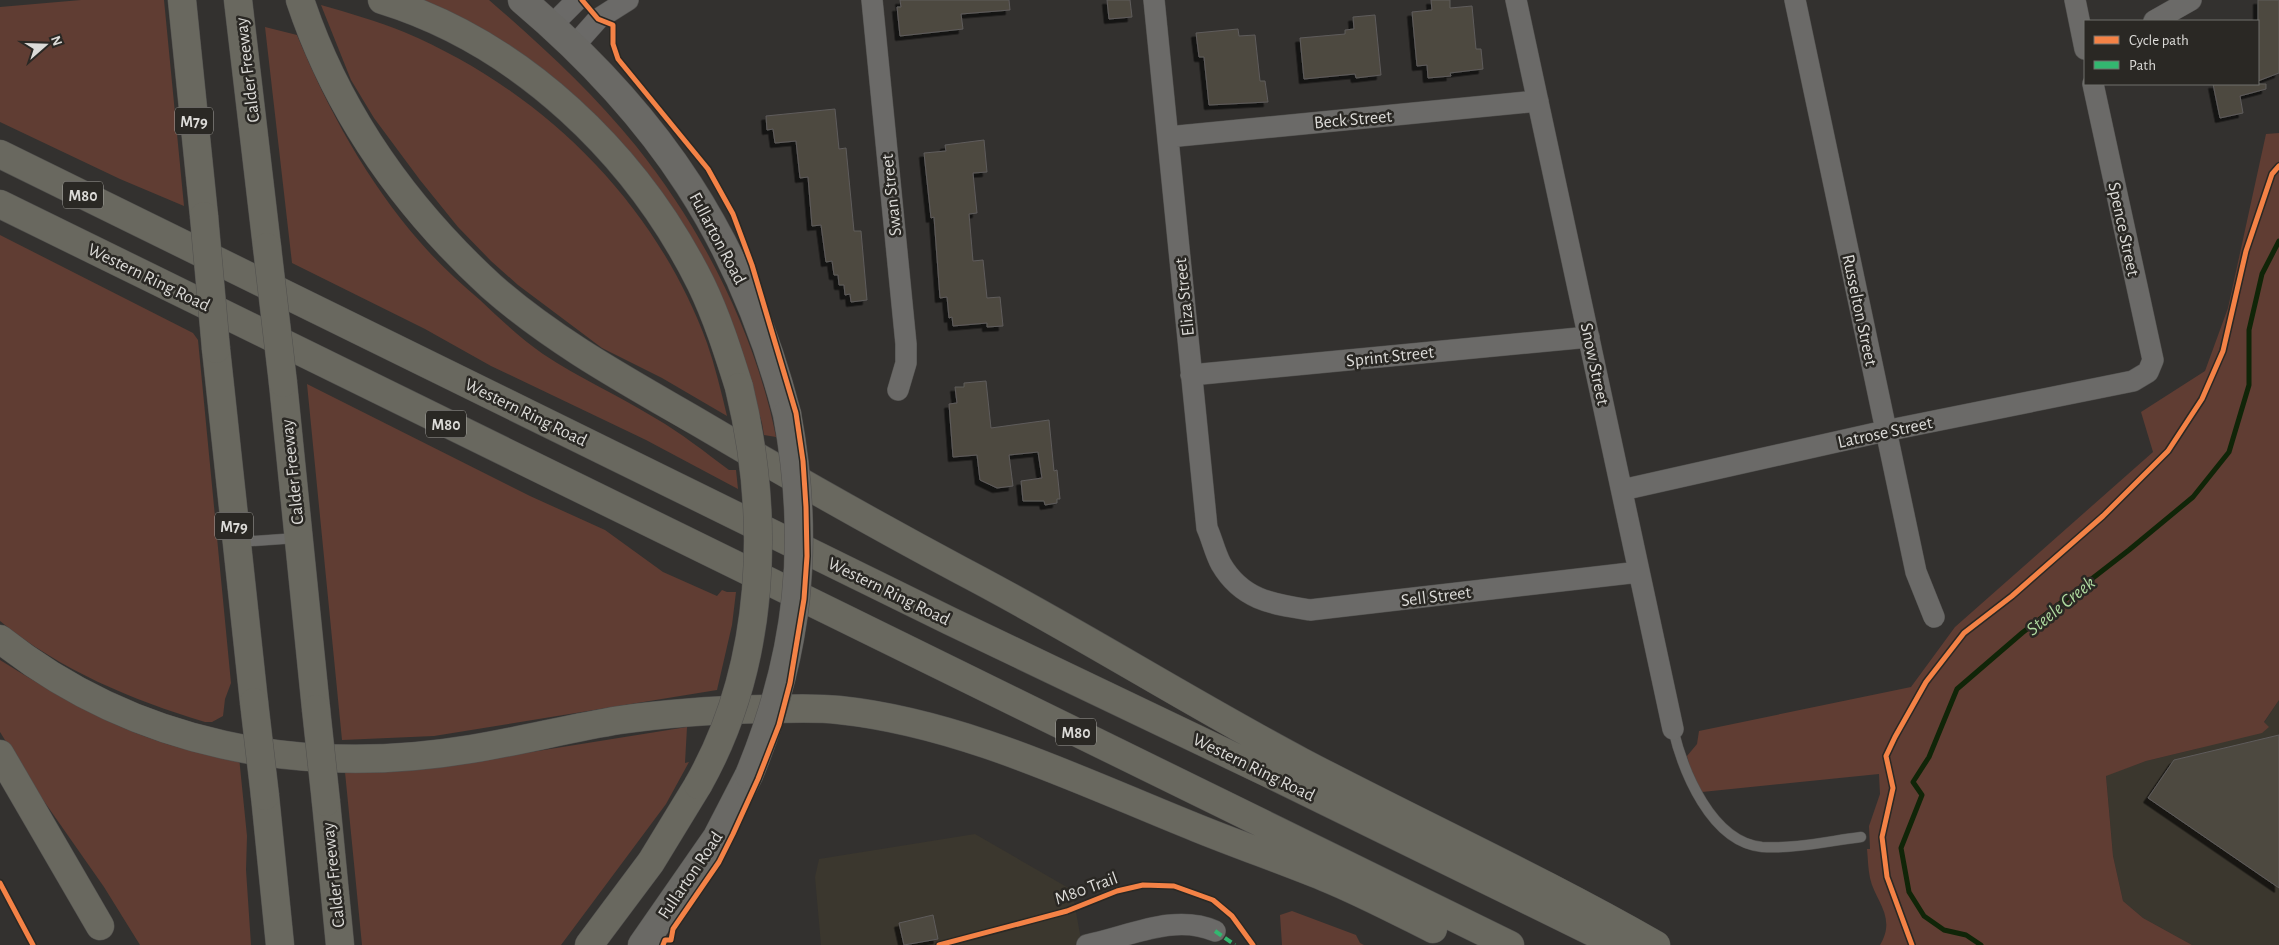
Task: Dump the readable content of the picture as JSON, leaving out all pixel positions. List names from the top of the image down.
{
  "streets": {
    "highway": [
      "Calder Freeway",
      "M79",
      "M80",
      "Western Ring Road"
    ],
    "main road": ["Fullarton Road"],
    "street": [
      "Beck Street",
      "Swan Street",
      "Spence Street",
      "Eliza Street",
      "Russelton Street",
      "Sprint Street",
      "Snow Street",
      "Latrose Street",
      "Sell Street"
    ],
    "cycle path": ["M80 Trail"]
  },
  "crossings": [
    ["Beck Street", "Eliza Street"],
    ["Beck Street", "Snow Street"],
    ["Spence Street", "Latrose Street"],
    ["Eliza Street", "Sprint Street"],
    ["Eliza Street", "Sell Street"],
    ["Russelton Street", "Latrose Street"],
    ["Sprint Street", "Snow Street"],
    ["Snow Street", "Latrose Street"],
    ["Snow Street", "Sell Street"]
  ],
  "water": ["Steele Creek"],
  "legend": ["Cycle path", "Path"],
  "north": "right"
}
